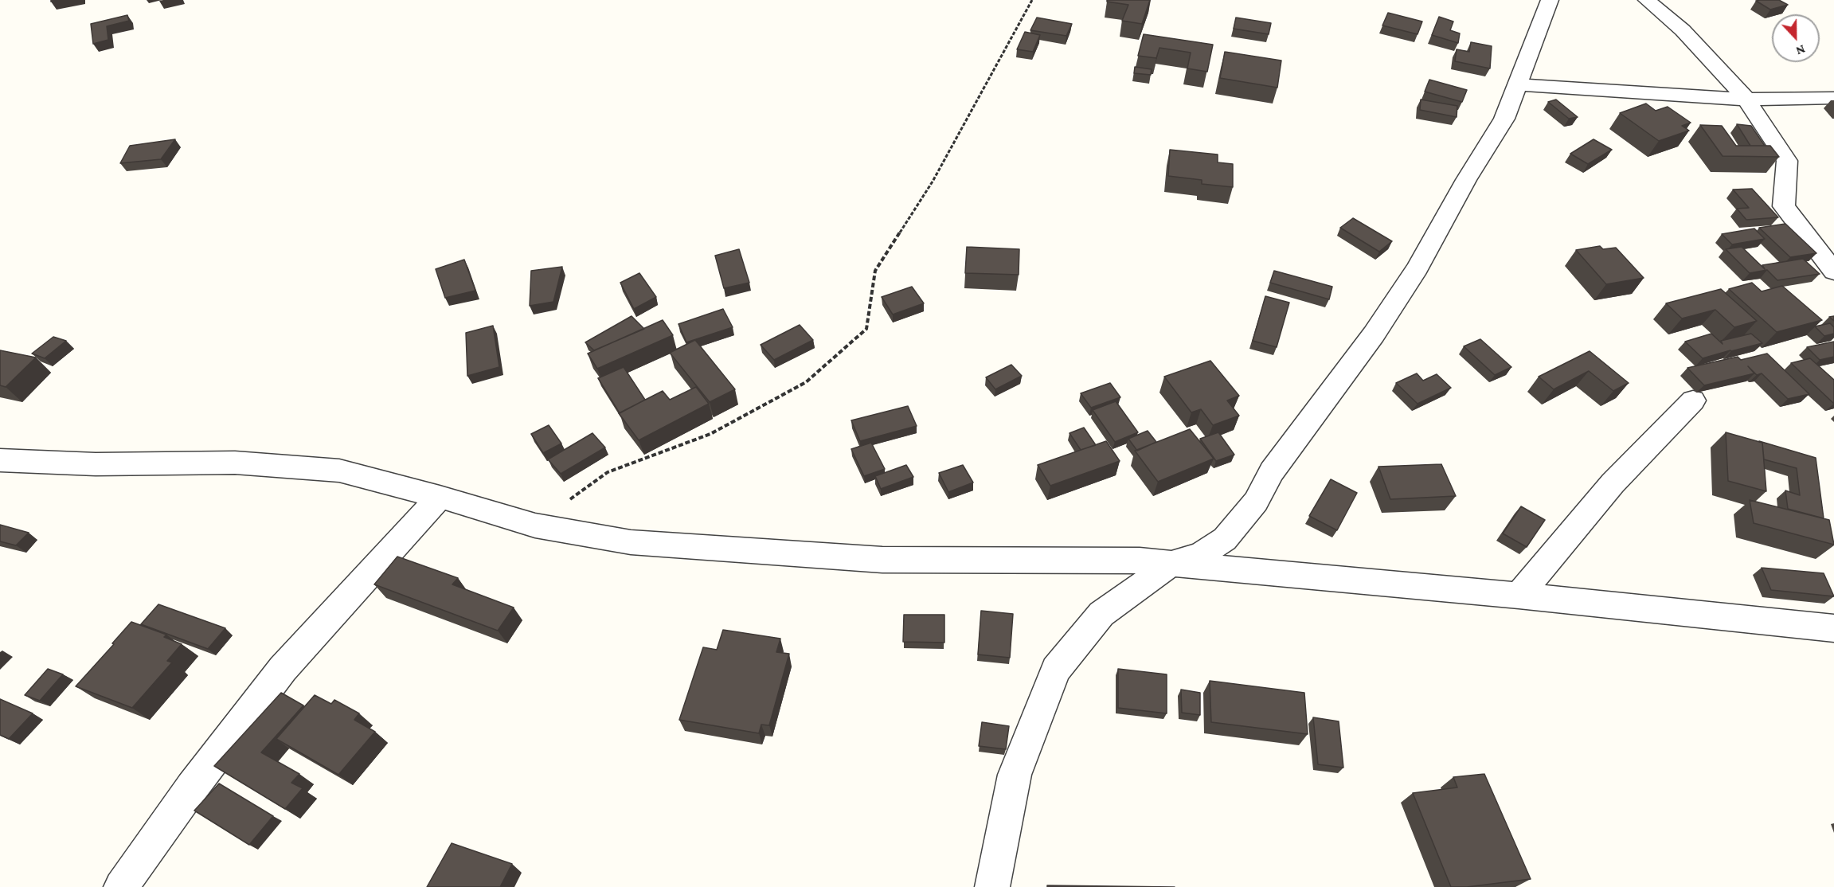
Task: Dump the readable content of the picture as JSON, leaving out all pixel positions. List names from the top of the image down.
{
  "north": "bottom"
}
